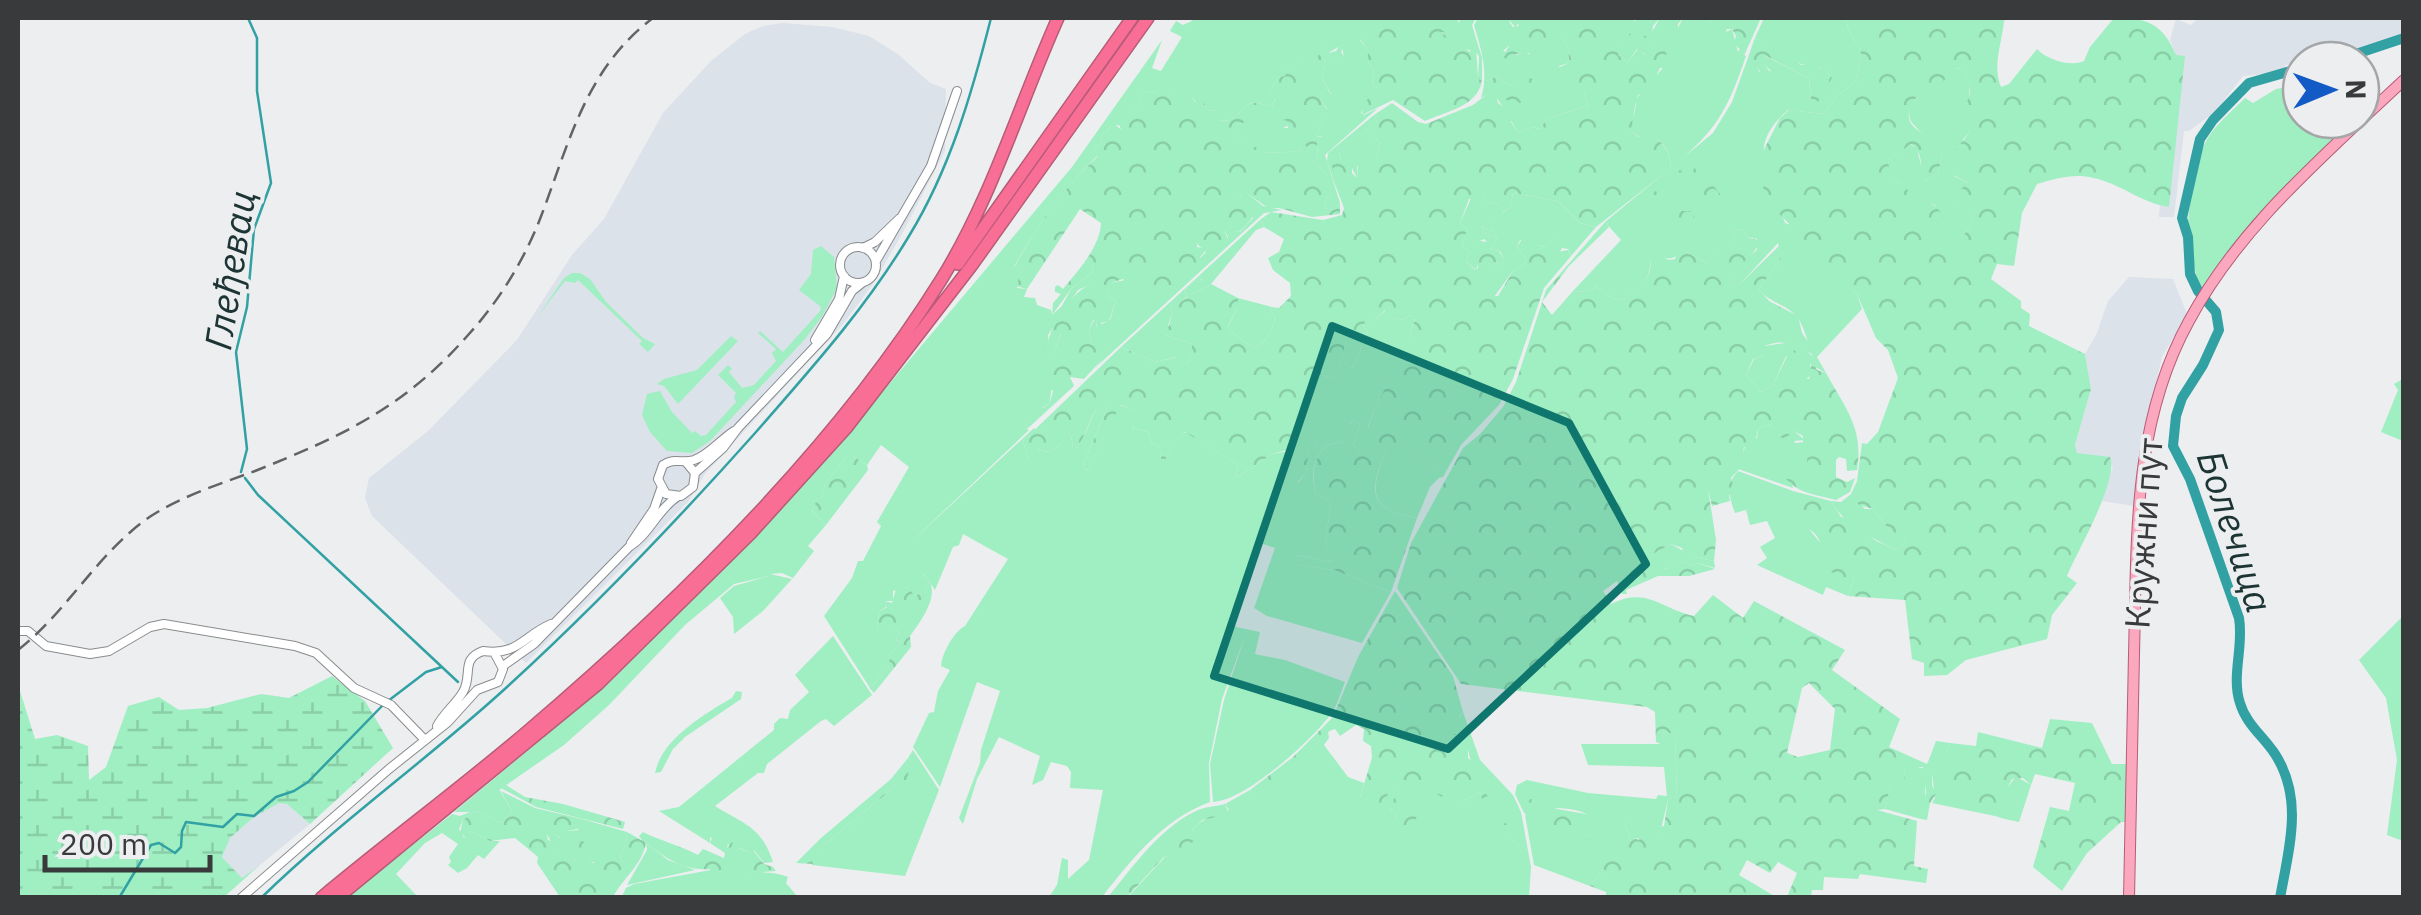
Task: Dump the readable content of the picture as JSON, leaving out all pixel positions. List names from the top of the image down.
{
  "streets": {
    "main road": ["Кружни пут"]
  },
  "water": ["Глеђевац", "Болечица"],
  "scale_bar": "200 m",
  "north": "right"
}
